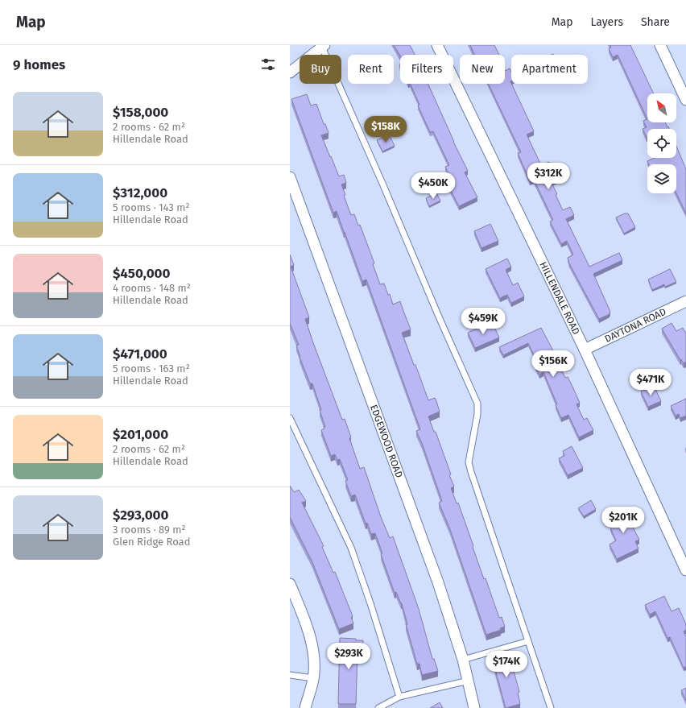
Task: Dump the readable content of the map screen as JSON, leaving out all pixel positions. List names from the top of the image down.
{
  "streets": {
    "street": ["HILLENDALE ROAD", "DAYTONA ROAD", "EDGEWOOD ROAD"]
  },
  "crossings": [
    ["HILLENDALE ROAD", "DAYTONA ROAD"]
  ],
  "north": "top left",
  "page": {
    "header": "Map",
    "nav": ["Map", "Layers", "Share"],
    "heading": "9 homes",
    "chip": [
      "Buy",
      "Rent",
      "Filters",
      "New",
      "Apartment"
    ],
    "list": [
      {
        "name": "$158,000",
        "note": "2 rooms · 62 m² · Hillendale Road"
      },
      {
        "name": "$312,000",
        "note": "5 rooms · 143 m² · Hillendale Road"
      },
      {
        "name": "$450,000",
        "note": "4 rooms · 148 m² · Hillendale Road"
      },
      {
        "name": "$471,000",
        "note": "5 rooms · 163 m² · Hillendale Road"
      },
      {
        "name": "$201,000",
        "note": "2 rooms · 62 m² · Hillendale Road"
      },
      {
        "name": "$293,000",
        "note": "3 rooms · 89 m² · Glen Ridge Road"
      }
    ],
    "price": [
      "$158K",
      "$312K",
      "$450K",
      "$459K",
      "$156K",
      "$471K",
      "$201K",
      "$293K",
      "$174K"
    ]
  }
}
